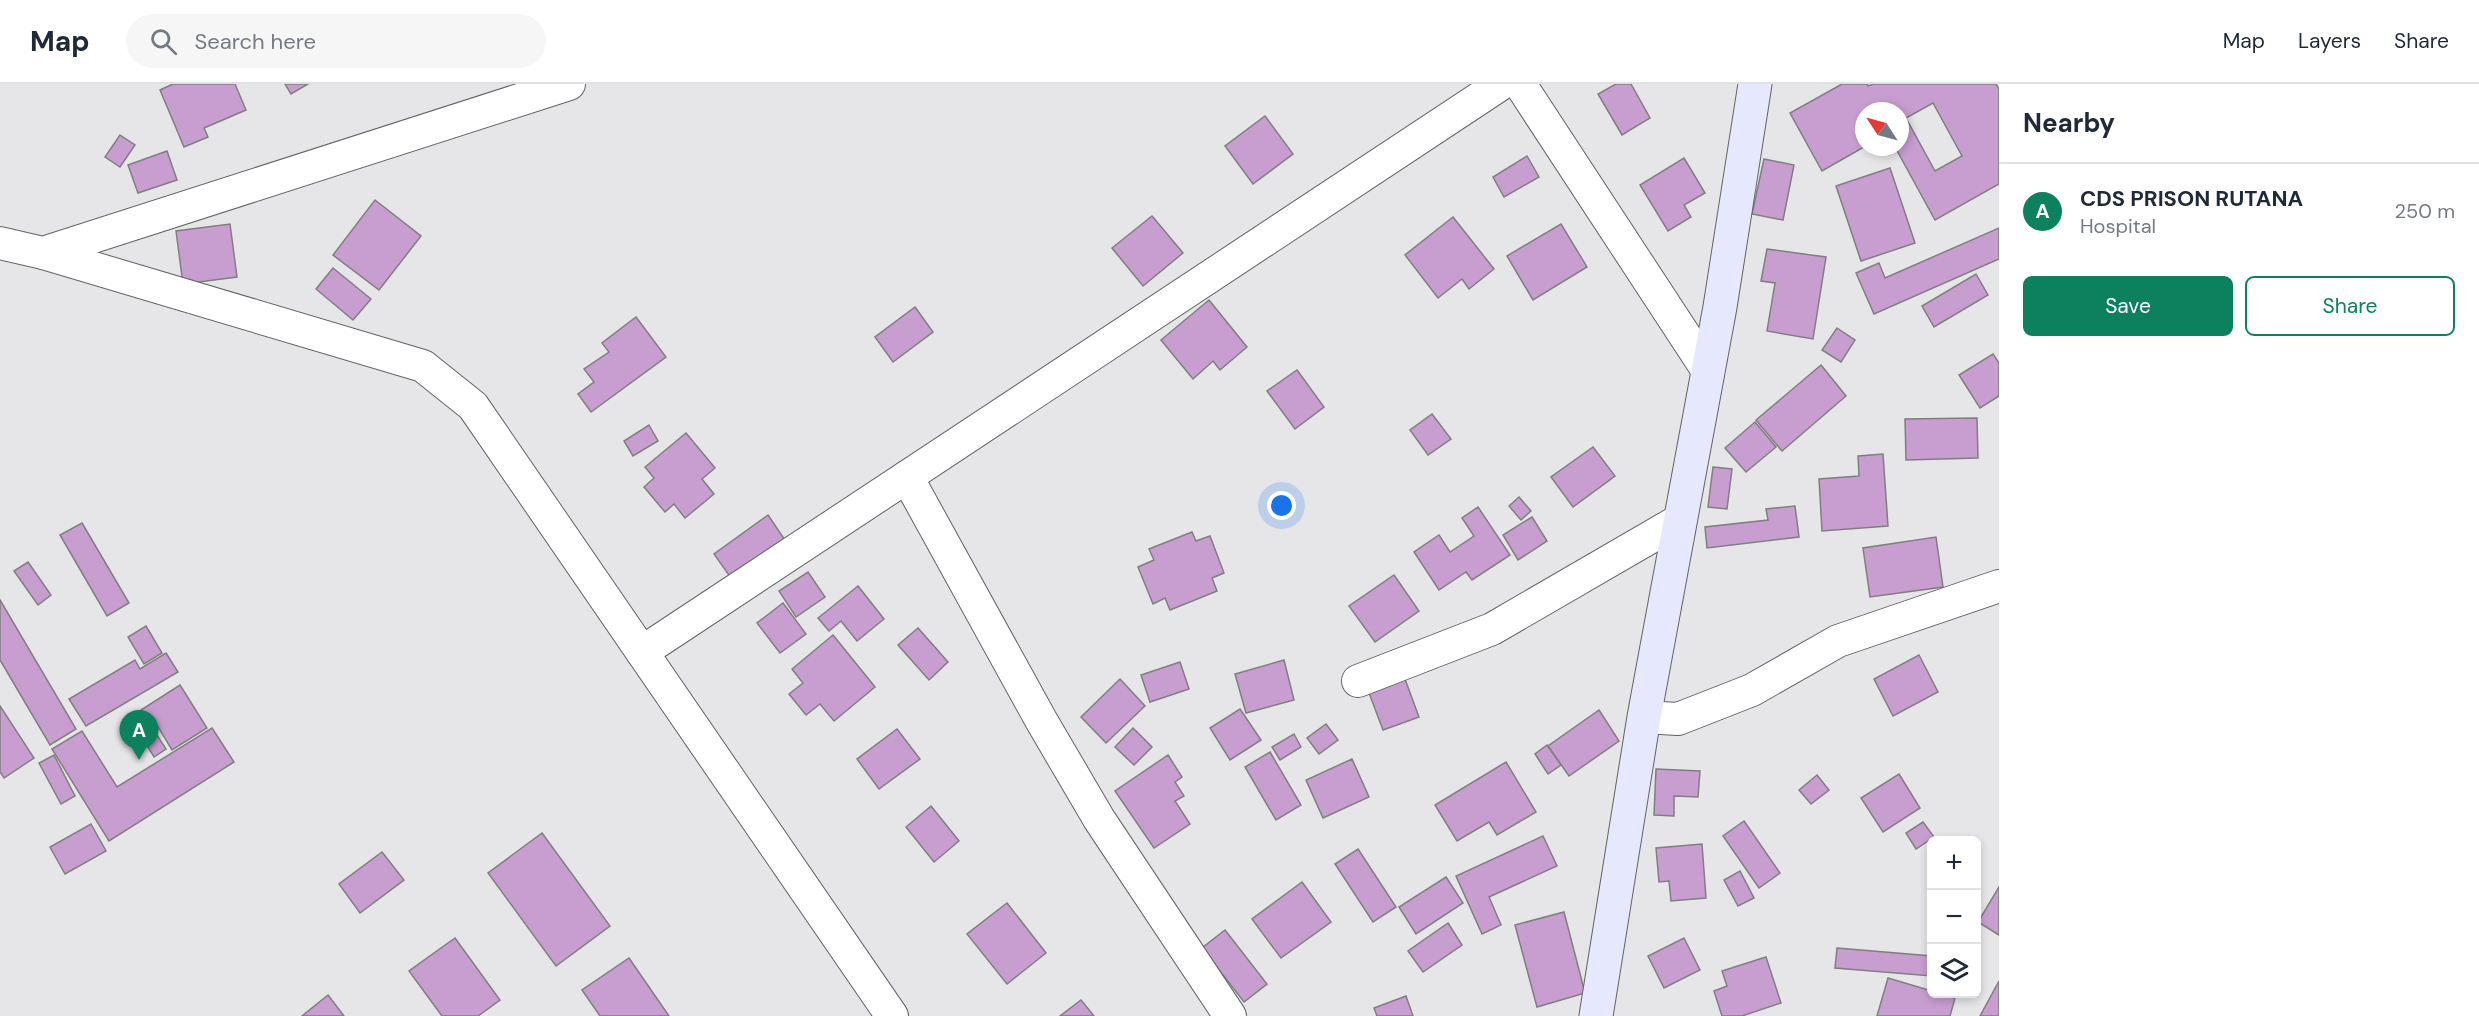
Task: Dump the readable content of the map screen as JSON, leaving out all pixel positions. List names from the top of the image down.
{
  "north": "top left",
  "page": {
    "header": "Map",
    "search": "Search here",
    "nav": ["Map", "Layers", "Share"],
    "heading": "Nearby",
    "list": [
      {
        "mark": "A",
        "name": "CDS PRISON RUTANA",
        "note": "Hospital",
        "value": "250 m"
      }
    ],
    "buttons": ["Save", "Share"],
    "pins": "A",
    "map_buttons": ["+", "−"]
  }
}
